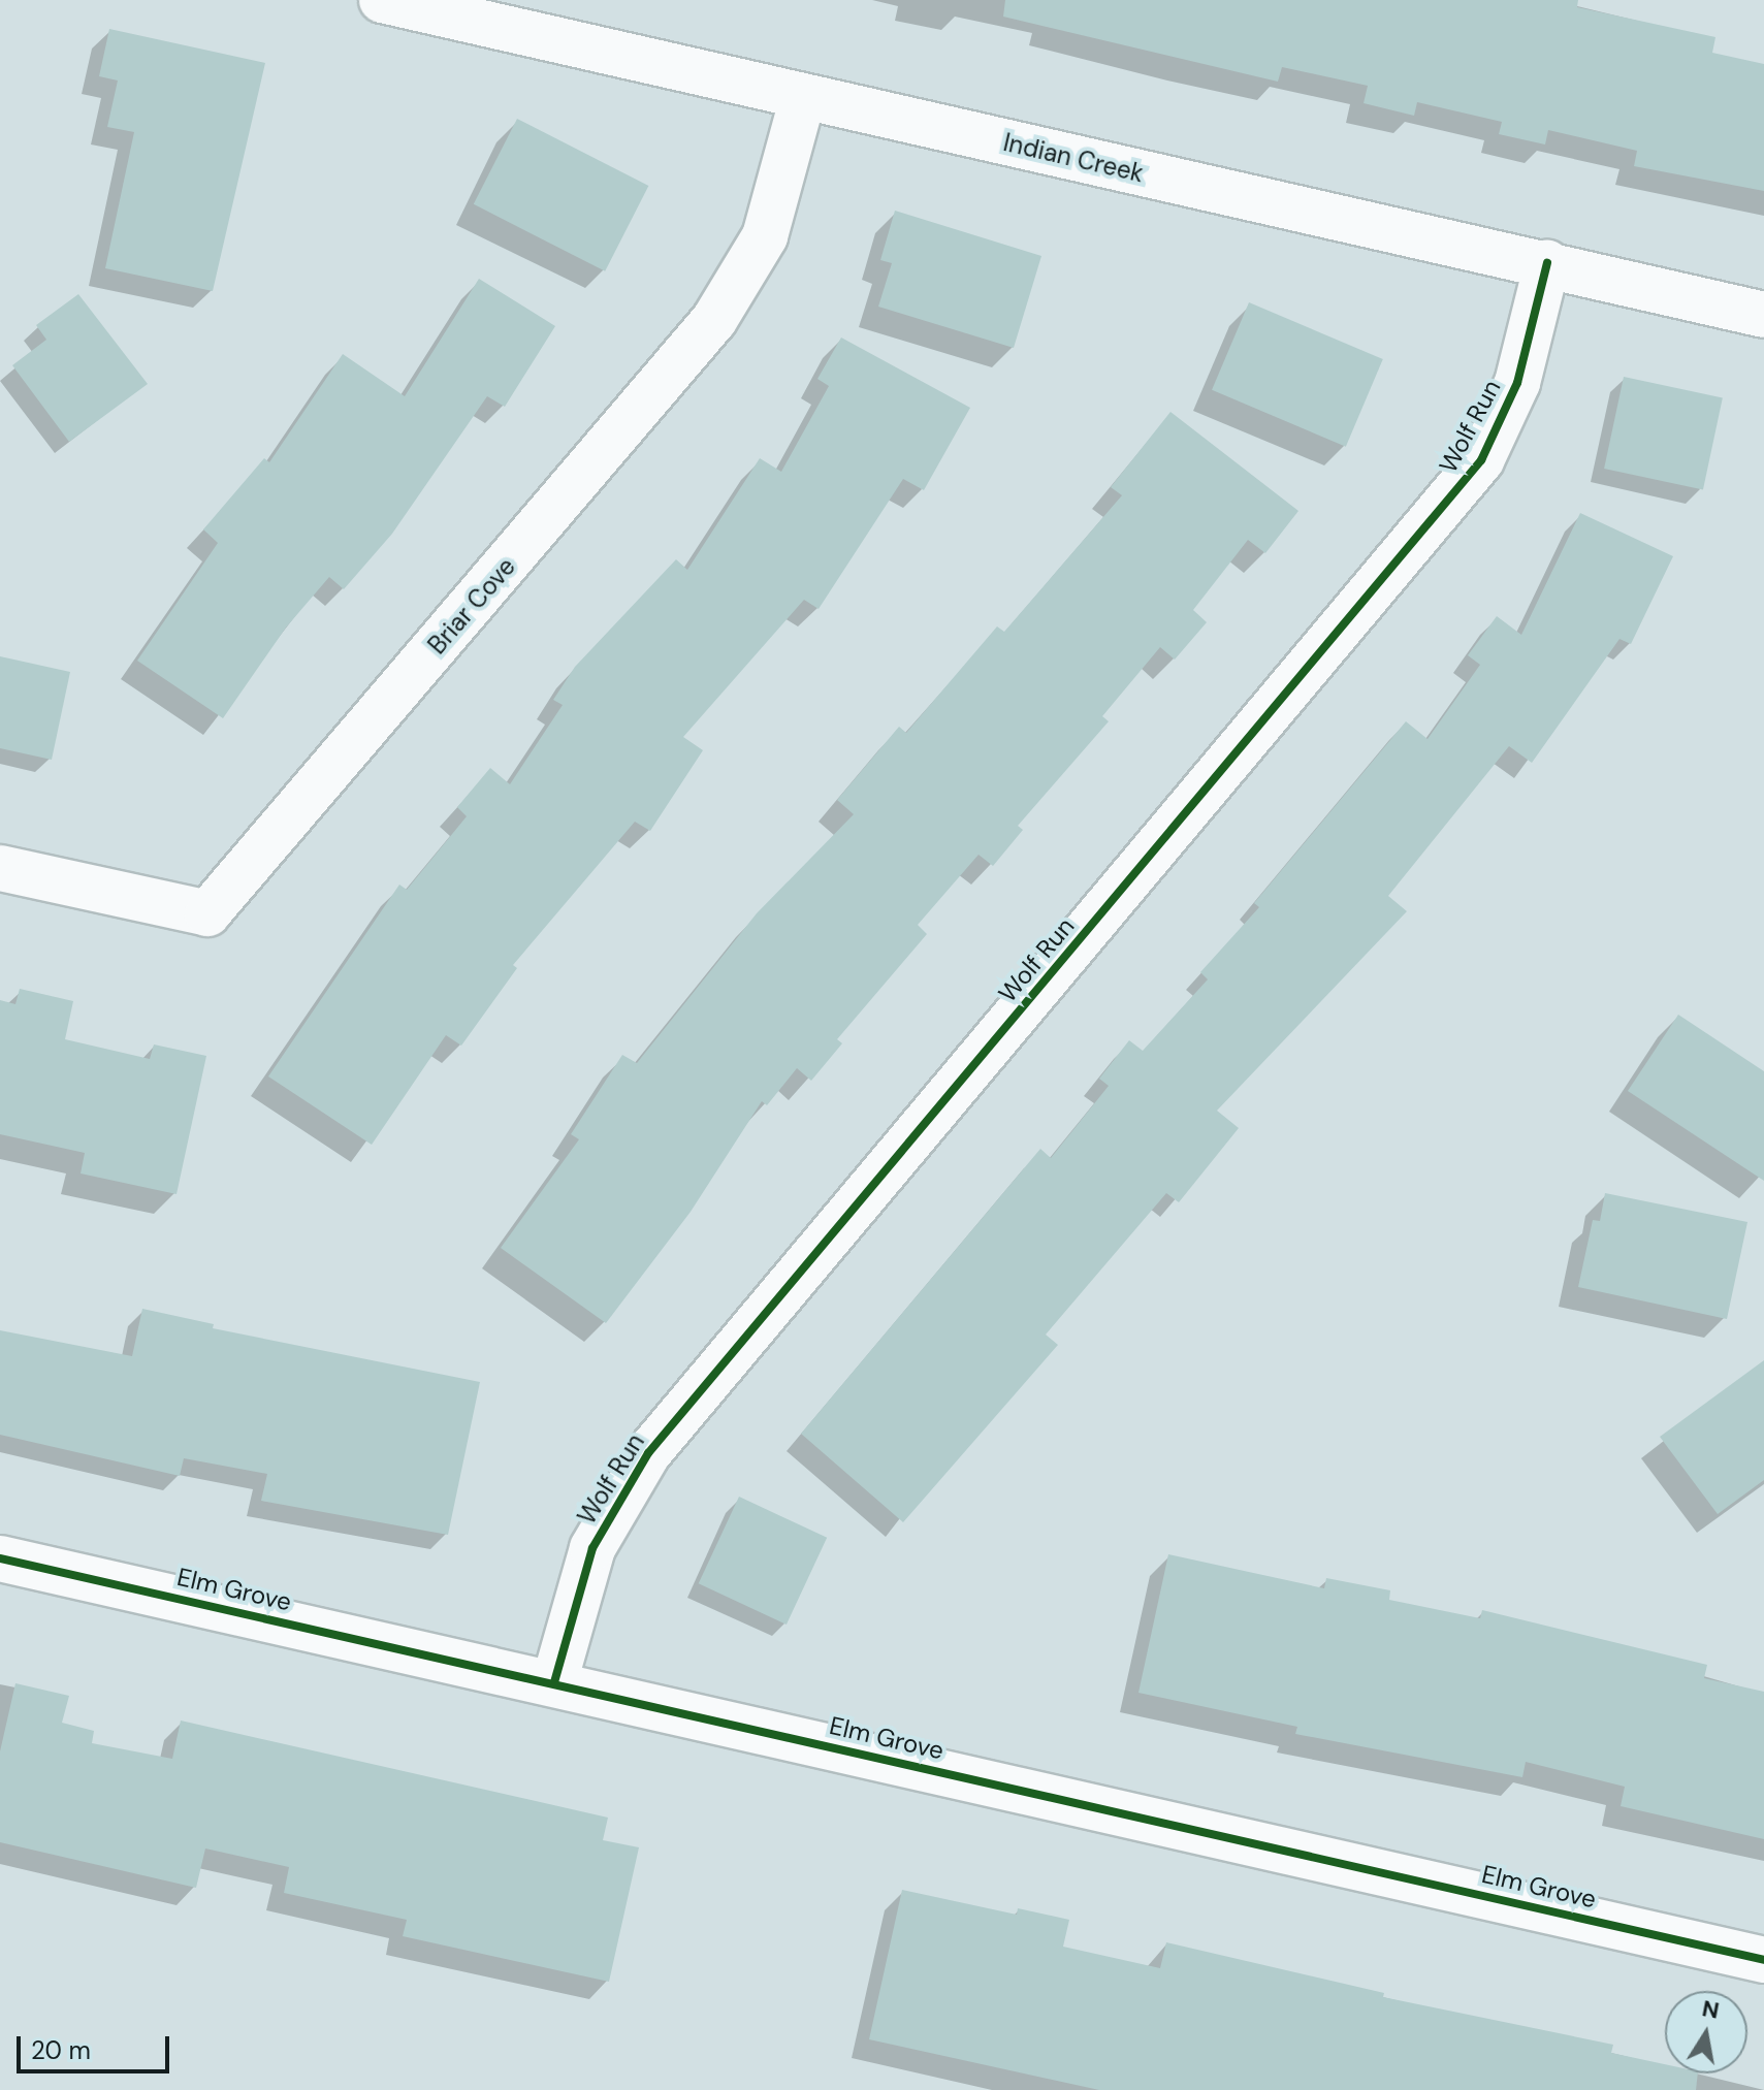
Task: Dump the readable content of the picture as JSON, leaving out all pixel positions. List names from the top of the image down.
{
  "streets": {
    "street": [
      "Indian Creek",
      "Wolf Run",
      "Briar Cove",
      "Elm Grove"
    ]
  },
  "crossings": [
    ["Indian Creek", "Wolf Run"],
    ["Indian Creek", "Briar Cove"],
    ["Wolf Run", "Elm Grove"]
  ],
  "scale_bar": "20 m",
  "north": "top"
}
